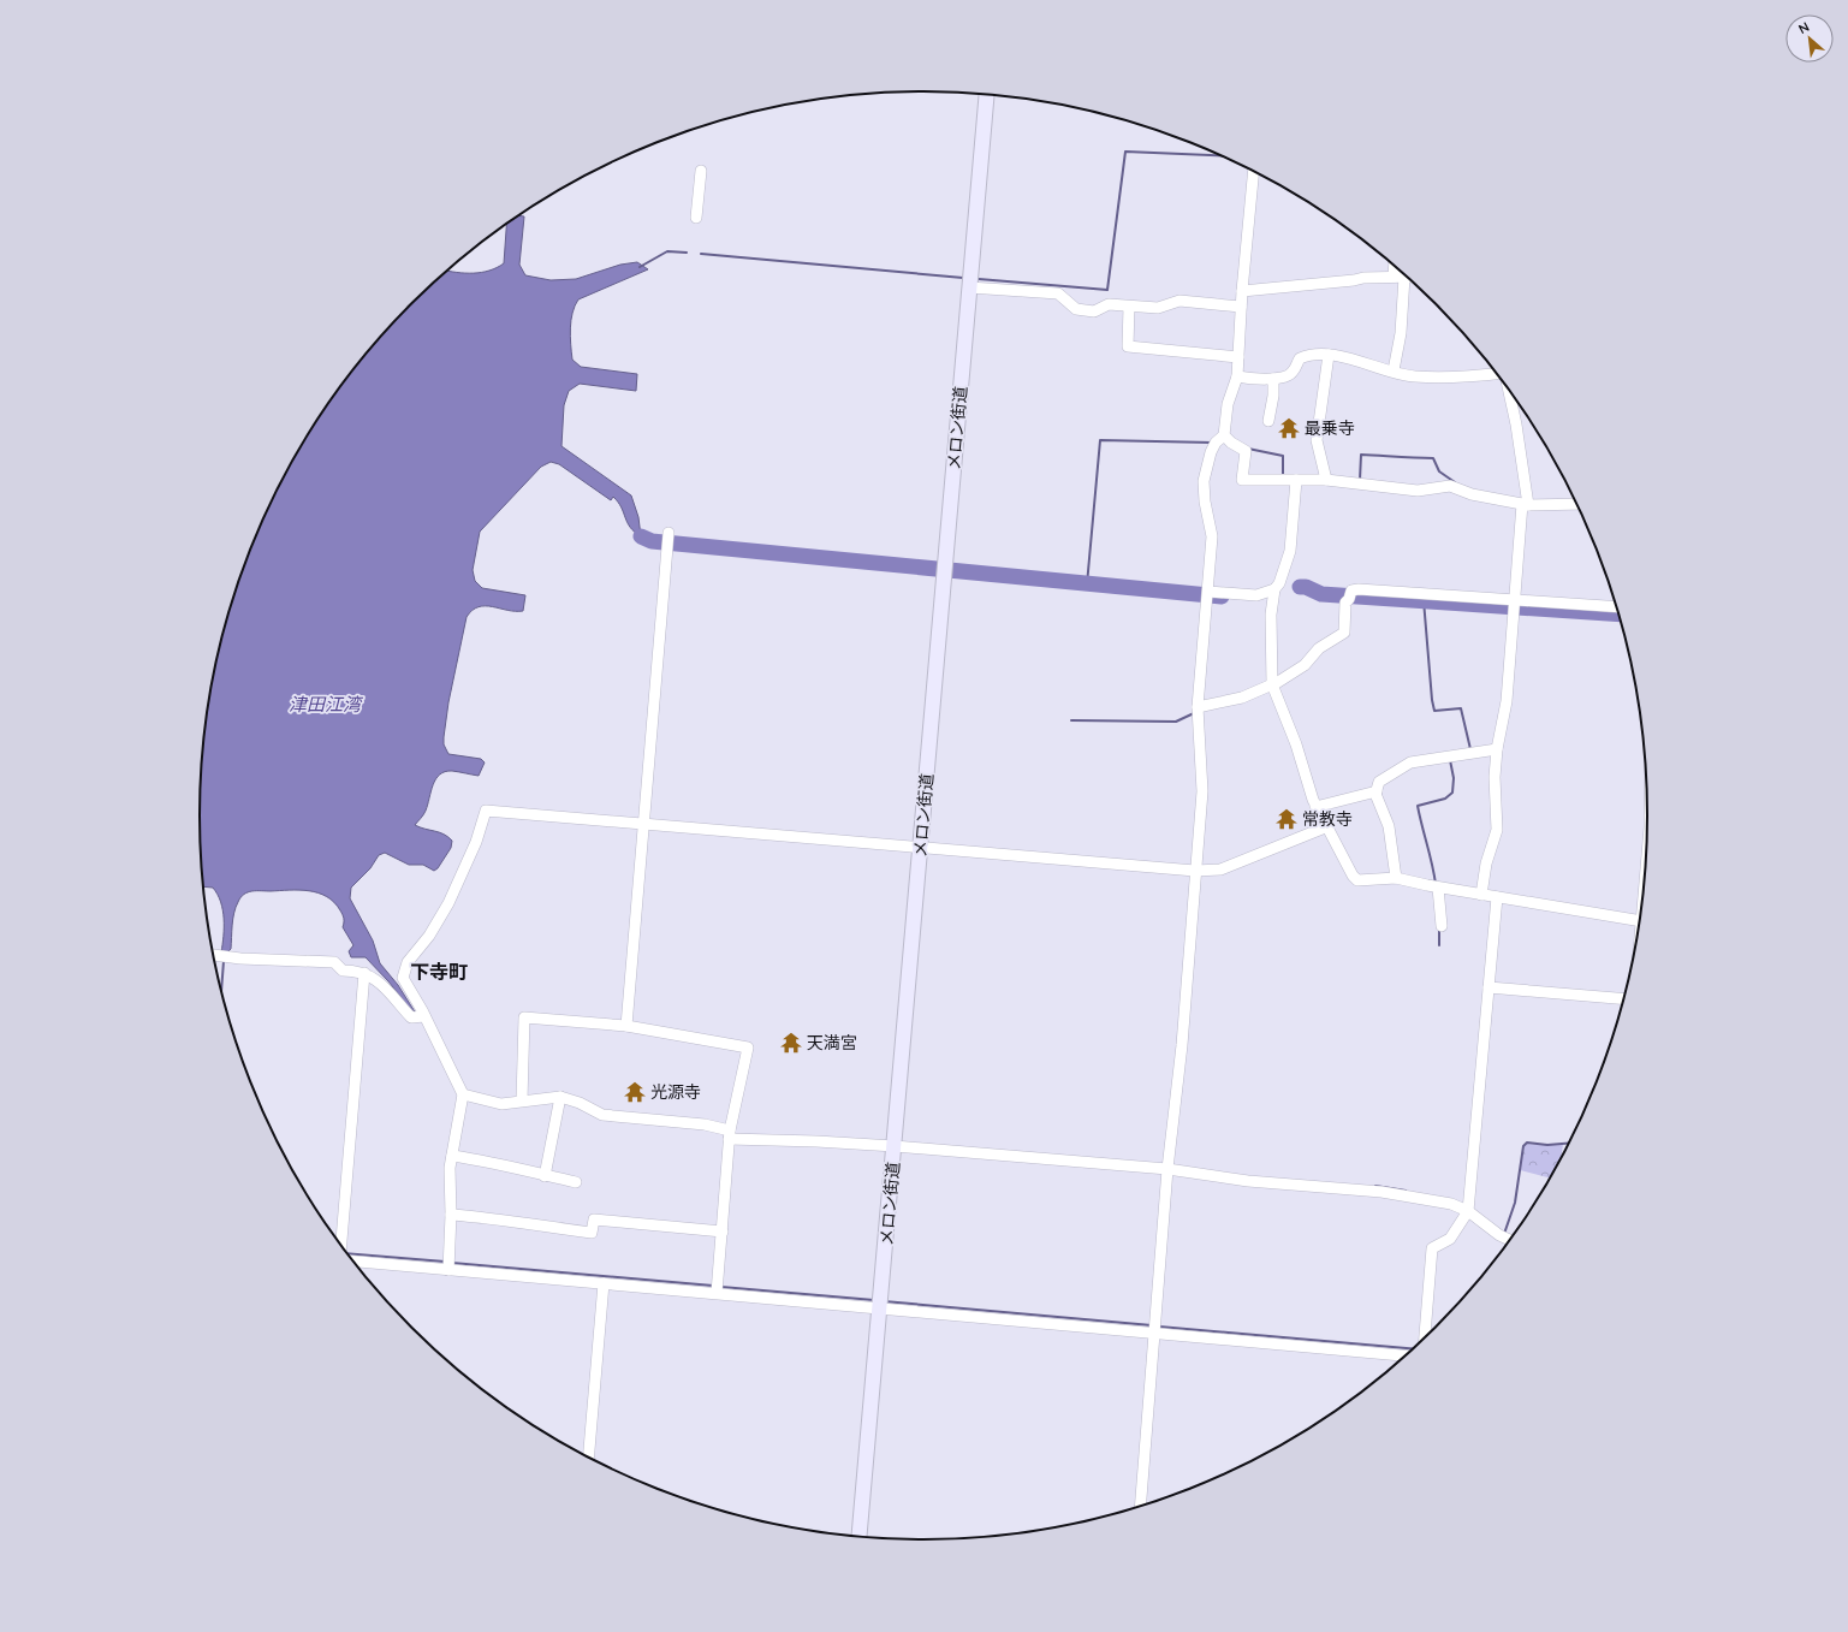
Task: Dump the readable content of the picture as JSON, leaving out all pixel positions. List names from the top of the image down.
{
  "streets": {
    "street": ["メロン街道"]
  },
  "districts": ["下寺町"],
  "water": ["津田江湾"],
  "places": {
    "temple": [
      "最乗寺",
      "常教寺",
      "天満宮",
      "光源寺"
    ]
  },
  "north": "top left"
}
